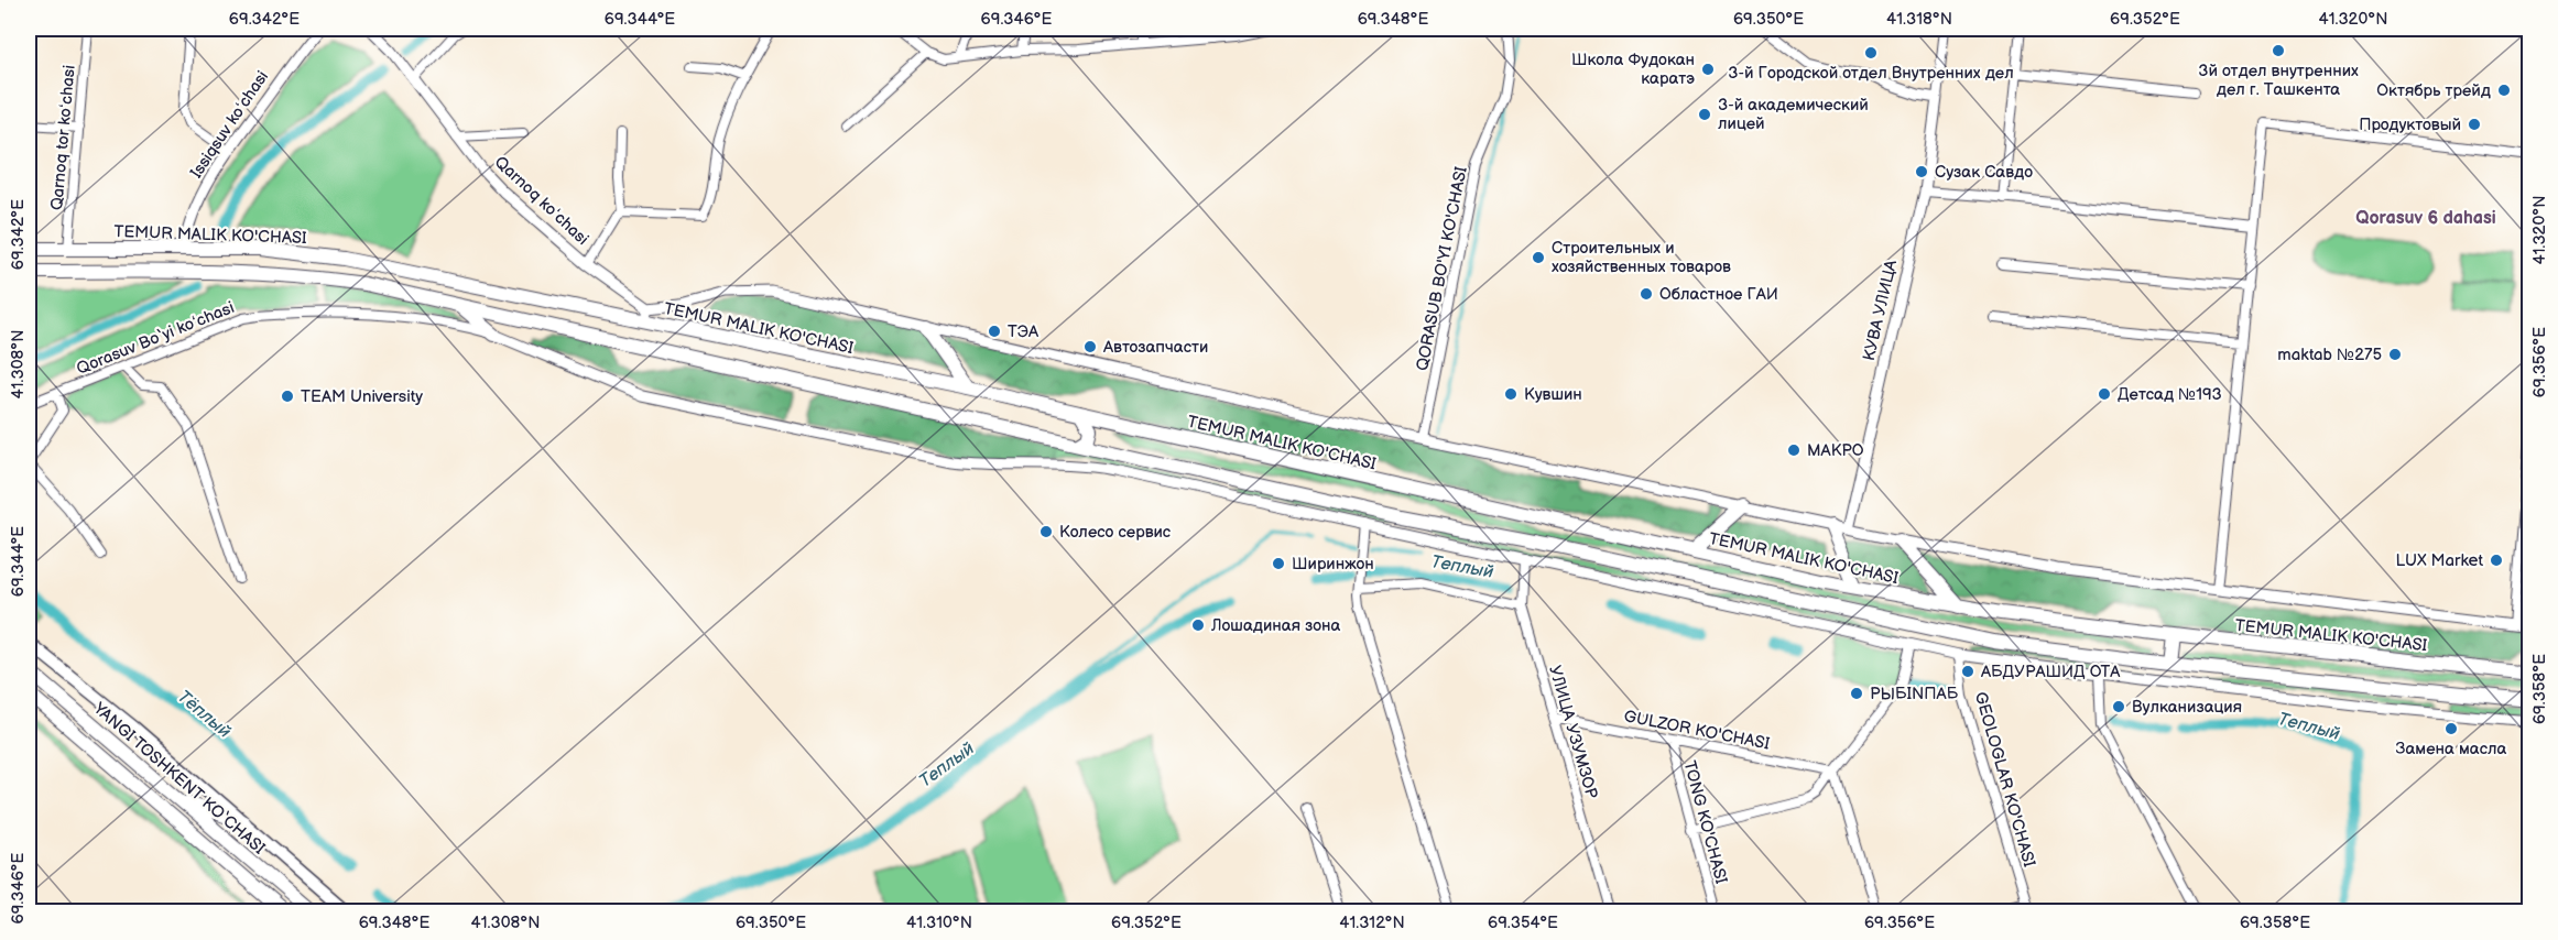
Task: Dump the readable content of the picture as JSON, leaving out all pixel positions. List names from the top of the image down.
{
  "streets": {
    "highway": ["TEMUR MALIK KO'CHASI", "YANGI TOSHKENT KO‘CHASI"],
    "street": [
      "Issiqsuv koʻchasi",
      "Qarnoq tor koʻchasi",
      "Qarnoq koʻchasi",
      "QORASUB BO'YI KO'CHASI",
      "КУВА УЛИЦА",
      "Qorasuv Bo‘yi koʻchasi",
      "GULZOR KO'CHASI",
      "УЛИЦА УЗУМЗОР",
      "GEOLOGLAR KO'CHASI",
      "TONG KO'CHASI"
    ]
  },
  "crossings": [
    ["Issiqsuv koʻchasi", "TEMUR MALIK KO'CHASI"],
    ["Qarnoq tor koʻchasi", "TEMUR MALIK KO'CHASI"],
    ["Qarnoq koʻchasi", "TEMUR MALIK KO'CHASI"],
    ["GULZOR KO'CHASI", "УЛИЦА УЗУМЗОР"],
    ["GULZOR KO'CHASI", "TONG KO'CHASI"]
  ],
  "districts": ["Qorasuv 6 dahasi"],
  "water": ["Теплый", "Тёплый"],
  "places": [
    "3й отдел внутренних дел г. Ташкента",
    "3-й Городской отдел Внутренних дел",
    "Школа Фудокан каратэ",
    "Октябрь трейд",
    "3-й академический лицей",
    "Продуктовый",
    "Сузак Савдо",
    "Строительных и хозяйственных товаров",
    "Областное ГАИ",
    "ТЭА",
    "Автозапчасти",
    "maktab №275",
    "Кувшин",
    "Детсад №193",
    "TEAM University",
    "МАКРО",
    "Колесо сервис",
    "LUX Market",
    "Ширинжон",
    "Лошадиная зона",
    "АБДУРАШИД ОТА",
    "РЫБINПАБ",
    "Вулканизация",
    "Замена масла"
  ],
  "coordinates": [
    "69.342°E",
    "69.344°E",
    "69.346°E",
    "69.348°E",
    "69.350°E",
    "41.318°N",
    "69.352°E",
    "41.320°N",
    "69.356°E",
    "41.308°N",
    "69.358°E",
    "41.310°N",
    "41.312°N",
    "69.354°E"
  ]
}
